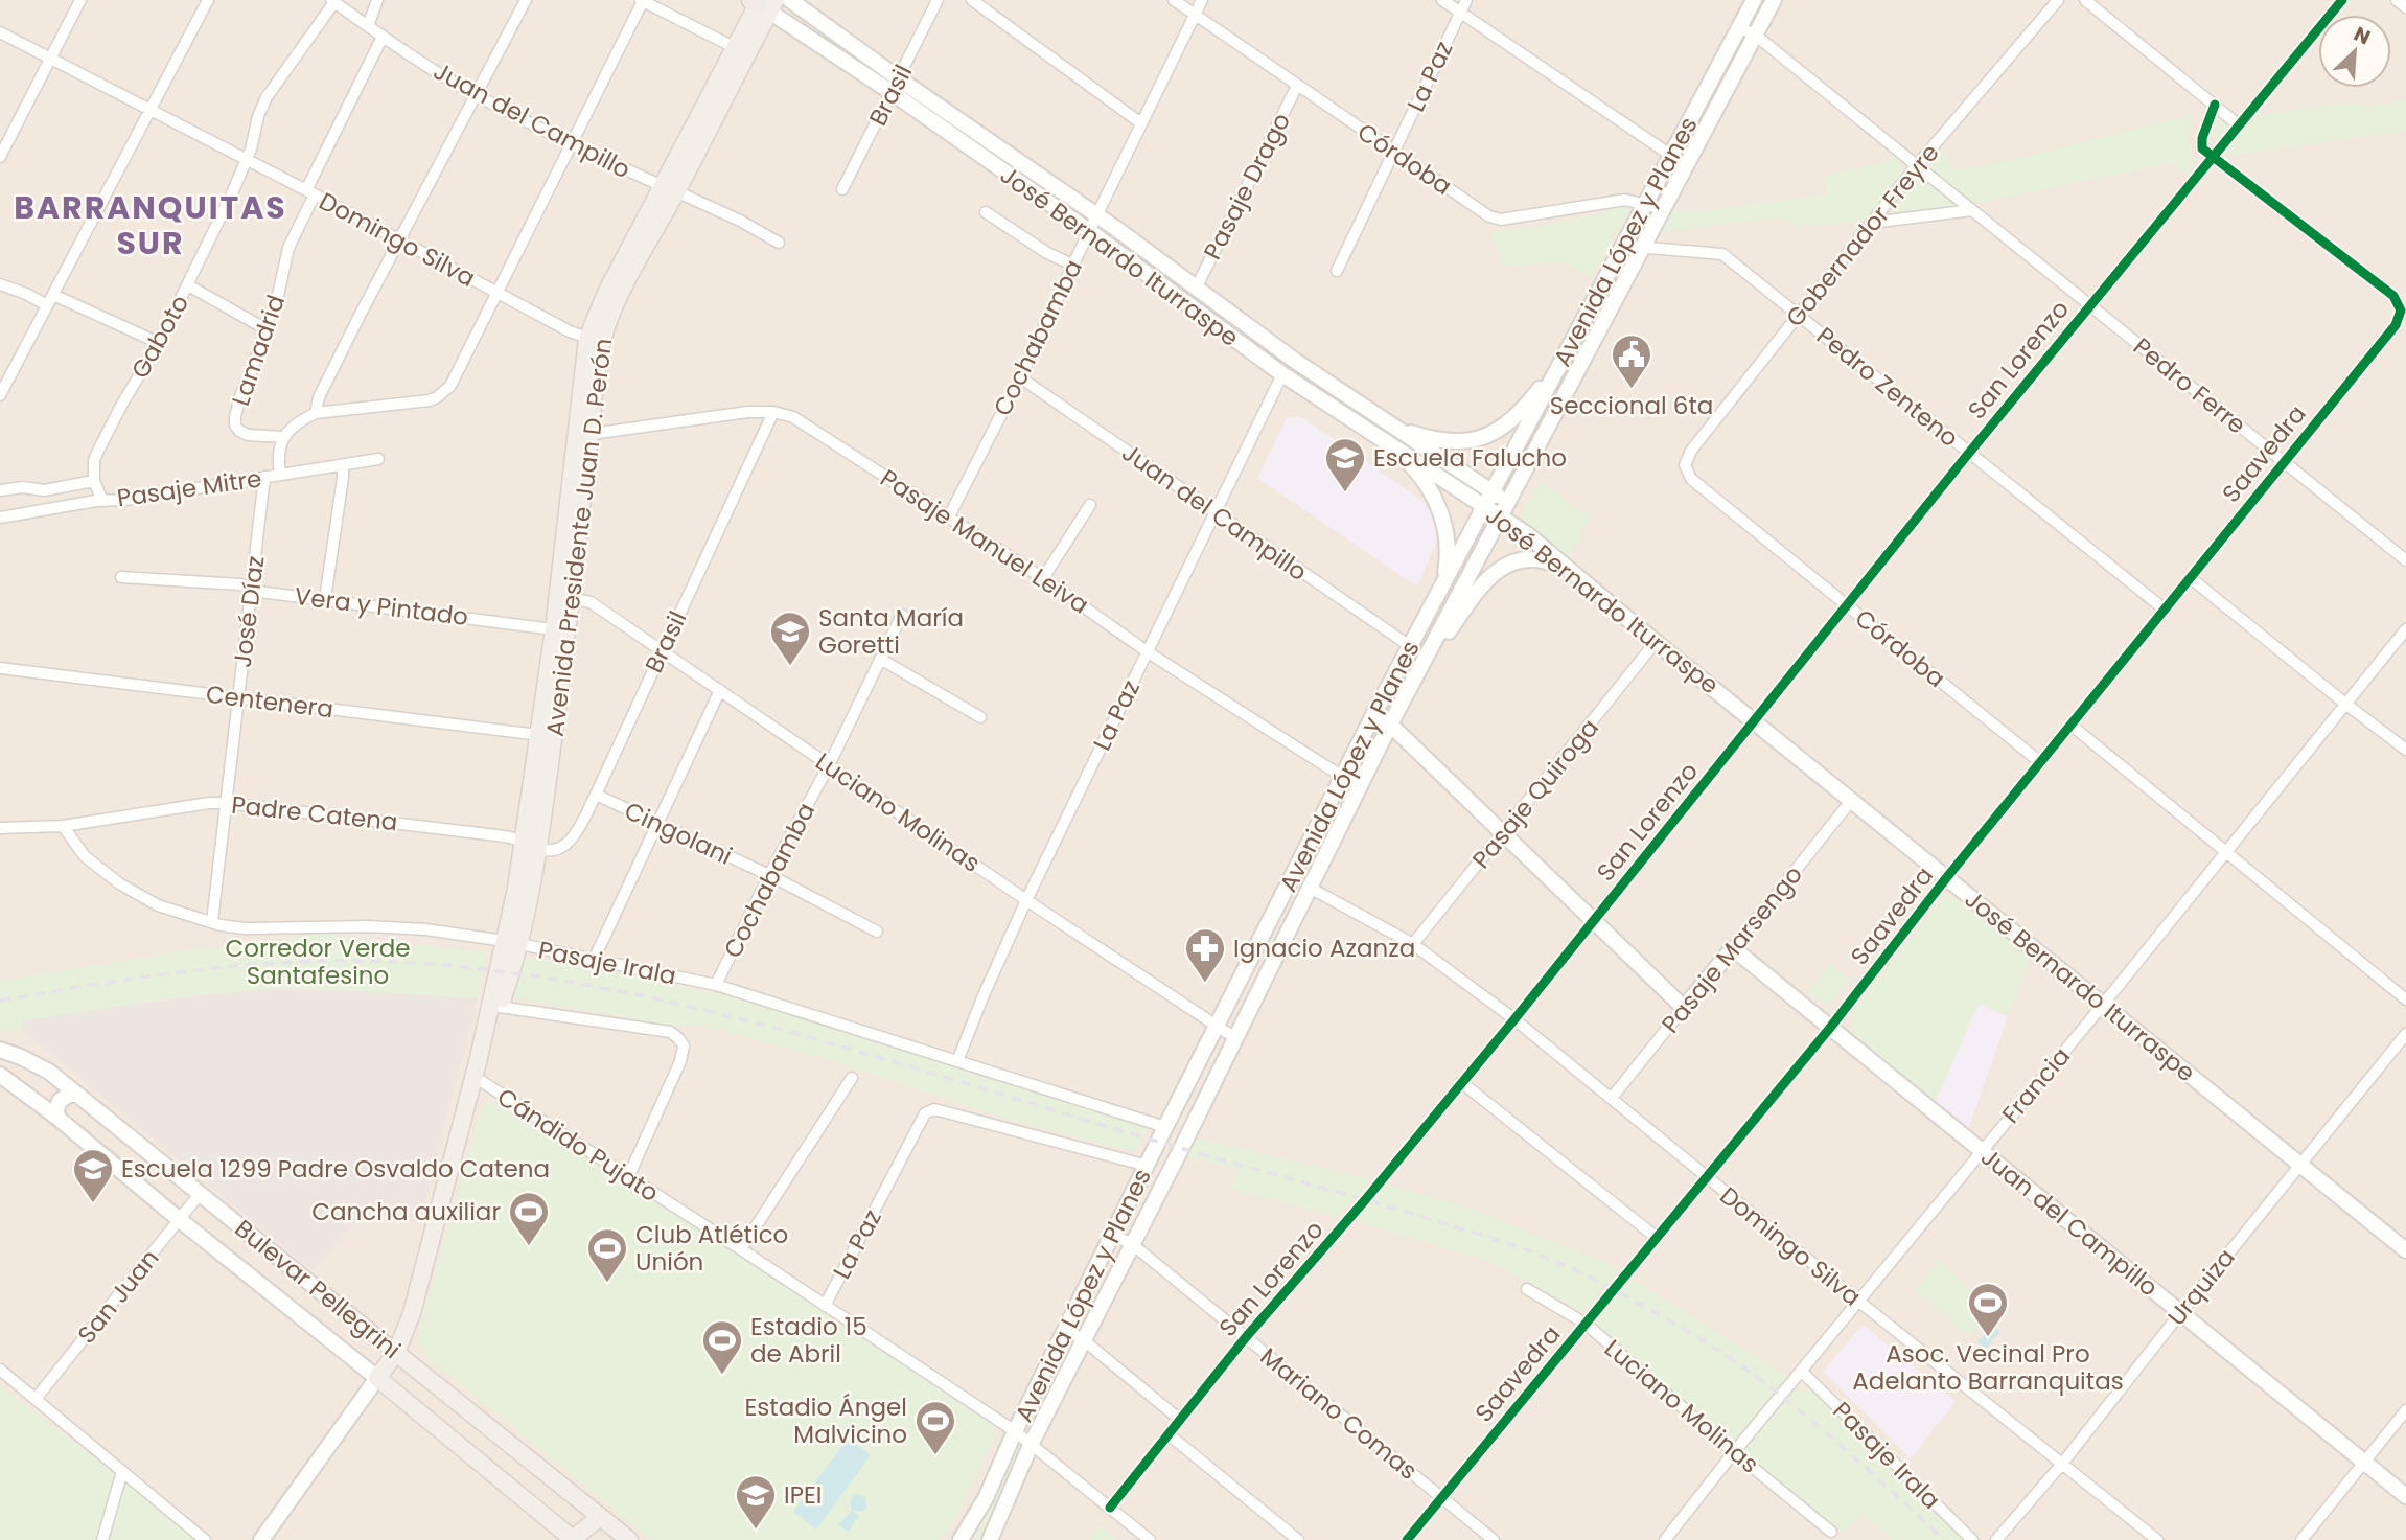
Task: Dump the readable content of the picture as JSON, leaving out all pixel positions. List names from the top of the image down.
{
  "streets": {
    "main road": [
      "Juan del Campillo",
      "Avenida López y Planes",
      "José Bernardo Iturraspe",
      "Avenida Presidente Juan D. Perón",
      "Pasaje Marsengo",
      "Bulevar Pellegrini"
    ],
    "street": [
      "La Paz",
      "Brasil",
      "Córdoba",
      "Pasaje Drago",
      "Gobernador Freyre",
      "Domingo Silva",
      "Gaboto",
      "Cochabamba",
      "Lamadrid",
      "San Lorenzo",
      "Pedro Ferre",
      "Pedro Zenteno",
      "Saavedra",
      "Pasaje Mitre",
      "Pasaje Manuel Leiva",
      "Vera y Pintado",
      "José Díaz",
      "Centenera",
      "Pasaje Quiroga",
      "Luciano Molinas",
      "Padre Catena",
      "Cingolani",
      "Pasaje Irala",
      "Francia",
      "Cándido Pujato",
      "Urquiza",
      "San Juan",
      "Mariano Comas"
    ]
  },
  "crossings": [
    ["La Paz", "Juan del Campillo"],
    ["La Paz", "Córdoba"],
    ["La Paz", "Avenida López y Planes"],
    ["La Paz", "José Bernardo Iturraspe"],
    ["La Paz", "Pasaje Manuel Leiva"],
    ["La Paz", "Luciano Molinas"],
    ["La Paz", "Pasaje Irala"],
    ["La Paz", "Cándido Pujato"],
    ["Brasil", "José Bernardo Iturraspe"],
    ["Brasil", "Avenida Presidente Juan D. Perón"],
    ["Brasil", "Pasaje Manuel Leiva"],
    ["Brasil", "Luciano Molinas"],
    ["Brasil", "Padre Catena"],
    ["Brasil", "Cingolani"],
    ["Juan del Campillo", "Avenida López y Planes"],
    ["Juan del Campillo", "Gaboto"],
    ["Juan del Campillo", "Cochabamba"],
    ["Juan del Campillo", "Lamadrid"],
    ["Juan del Campillo", "Saavedra"],
    ["Juan del Campillo", "Avenida Presidente Juan D. Perón"],
    ["Juan del Campillo", "Pasaje Marsengo"],
    ["Juan del Campillo", "Francia"],
    ["Juan del Campillo", "Urquiza"],
    ["Córdoba", "Pasaje Drago"],
    ["Córdoba", "Gobernador Freyre"],
    ["Córdoba", "Avenida López y Planes"],
    ["Córdoba", "Cochabamba"],
    ["Córdoba", "San Lorenzo"],
    ["Córdoba", "Saavedra"],
    ["Pasaje Drago", "José Bernardo Iturraspe"],
    ["Gobernador Freyre", "Pedro Ferre"],
    ["Gobernador Freyre", "Pedro Zenteno"],
    ["Domingo Silva", "Avenida López y Planes"],
    ["Domingo Silva", "Gaboto"],
    ["Domingo Silva", "Lamadrid"],
    ["Domingo Silva", "San Lorenzo"],
    ["Domingo Silva", "Saavedra"],
    ["Domingo Silva", "Avenida Presidente Juan D. Perón"],
    ["Domingo Silva", "Pasaje Quiroga"],
    ["Domingo Silva", "Pasaje Marsengo"],
    ["Domingo Silva", "Francia"],
    ["Domingo Silva", "Urquiza"],
    ["Avenida López y Planes", "José Bernardo Iturraspe"],
    ["Avenida López y Planes", "Pedro Ferre"],
    ["Avenida López y Planes", "Pedro Zenteno"],
    ["Avenida López y Planes", "Pasaje Manuel Leiva"],
    ["Avenida López y Planes", "Luciano Molinas"],
    ["Avenida López y Planes", "Pasaje Irala"],
    ["Avenida López y Planes", "Cándido Pujato"],
    ["Avenida López y Planes", "Mariano Comas"],
    ["José Bernardo Iturraspe", "Cochabamba"],
    ["José Bernardo Iturraspe", "San Lorenzo"],
    ["José Bernardo Iturraspe", "Saavedra"],
    ["José Bernardo Iturraspe", "Avenida Presidente Juan D. Perón"],
    ["José Bernardo Iturraspe", "Pasaje Quiroga"],
    ["José Bernardo Iturraspe", "Pasaje Marsengo"],
    ["José Bernardo Iturraspe", "Francia"],
    ["José Bernardo Iturraspe", "Urquiza"],
    ["Cochabamba", "Pasaje Manuel Leiva"],
    ["Cochabamba", "Luciano Molinas"],
    ["Cochabamba", "Cingolani"],
    ["Cochabamba", "Pasaje Irala"],
    ["San Lorenzo", "Pedro Ferre"],
    ["San Lorenzo", "Pedro Zenteno"],
    ["San Lorenzo", "Saavedra"],
    ["San Lorenzo", "Cándido Pujato"],
    ["San Lorenzo", "Mariano Comas"],
    ["Pedro Ferre", "Saavedra"],
    ["Pedro Zenteno", "Saavedra"],
    ["Saavedra", "Luciano Molinas"],
    ["Saavedra", "Mariano Comas"],
    ["Pasaje Mitre", "José Díaz"],
    ["Avenida Presidente Juan D. Perón", "Pasaje Manuel Leiva"],
    ["Avenida Presidente Juan D. Perón", "Vera y Pintado"],
    ["Avenida Presidente Juan D. Perón", "Centenera"],
    ["Avenida Presidente Juan D. Perón", "Luciano Molinas"],
    ["Avenida Presidente Juan D. Perón", "Padre Catena"],
    ["Avenida Presidente Juan D. Perón", "Pasaje Irala"],
    ["Avenida Presidente Juan D. Perón", "Cándido Pujato"],
    ["Avenida Presidente Juan D. Perón", "Bulevar Pellegrini"],
    ["Vera y Pintado", "José Díaz"],
    ["José Díaz", "Centenera"],
    ["José Díaz", "Padre Catena"],
    ["José Díaz", "Pasaje Irala"],
    ["Luciano Molinas", "Francia"],
    ["Padre Catena", "Pasaje Irala"],
    ["Pasaje Irala", "Francia"],
    ["Bulevar Pellegrini", "San Juan"]
  ],
  "districts": ["BARRANQUITAS SUR"],
  "parks": ["Corredor Verde Santafesino"],
  "places": {
    "public building": ["Seccional 6ta"],
    "school or university": [
      "Escuela Falucho",
      "Santa María Goretti",
      "Escuela 1299 Padre Osvaldo Catena",
      "IPEI"
    ],
    "pharmacy": ["Ignacio Azanza"],
    "sports": [
      "Cancha auxiliar",
      "Club Atlético Unión",
      "Asoc. Vecinal Pro Adelanto Barranquitas",
      "Estadio 15 de Abril",
      "Estadio Ángel Malvicino"
    ]
  },
  "north": "top right"
}
